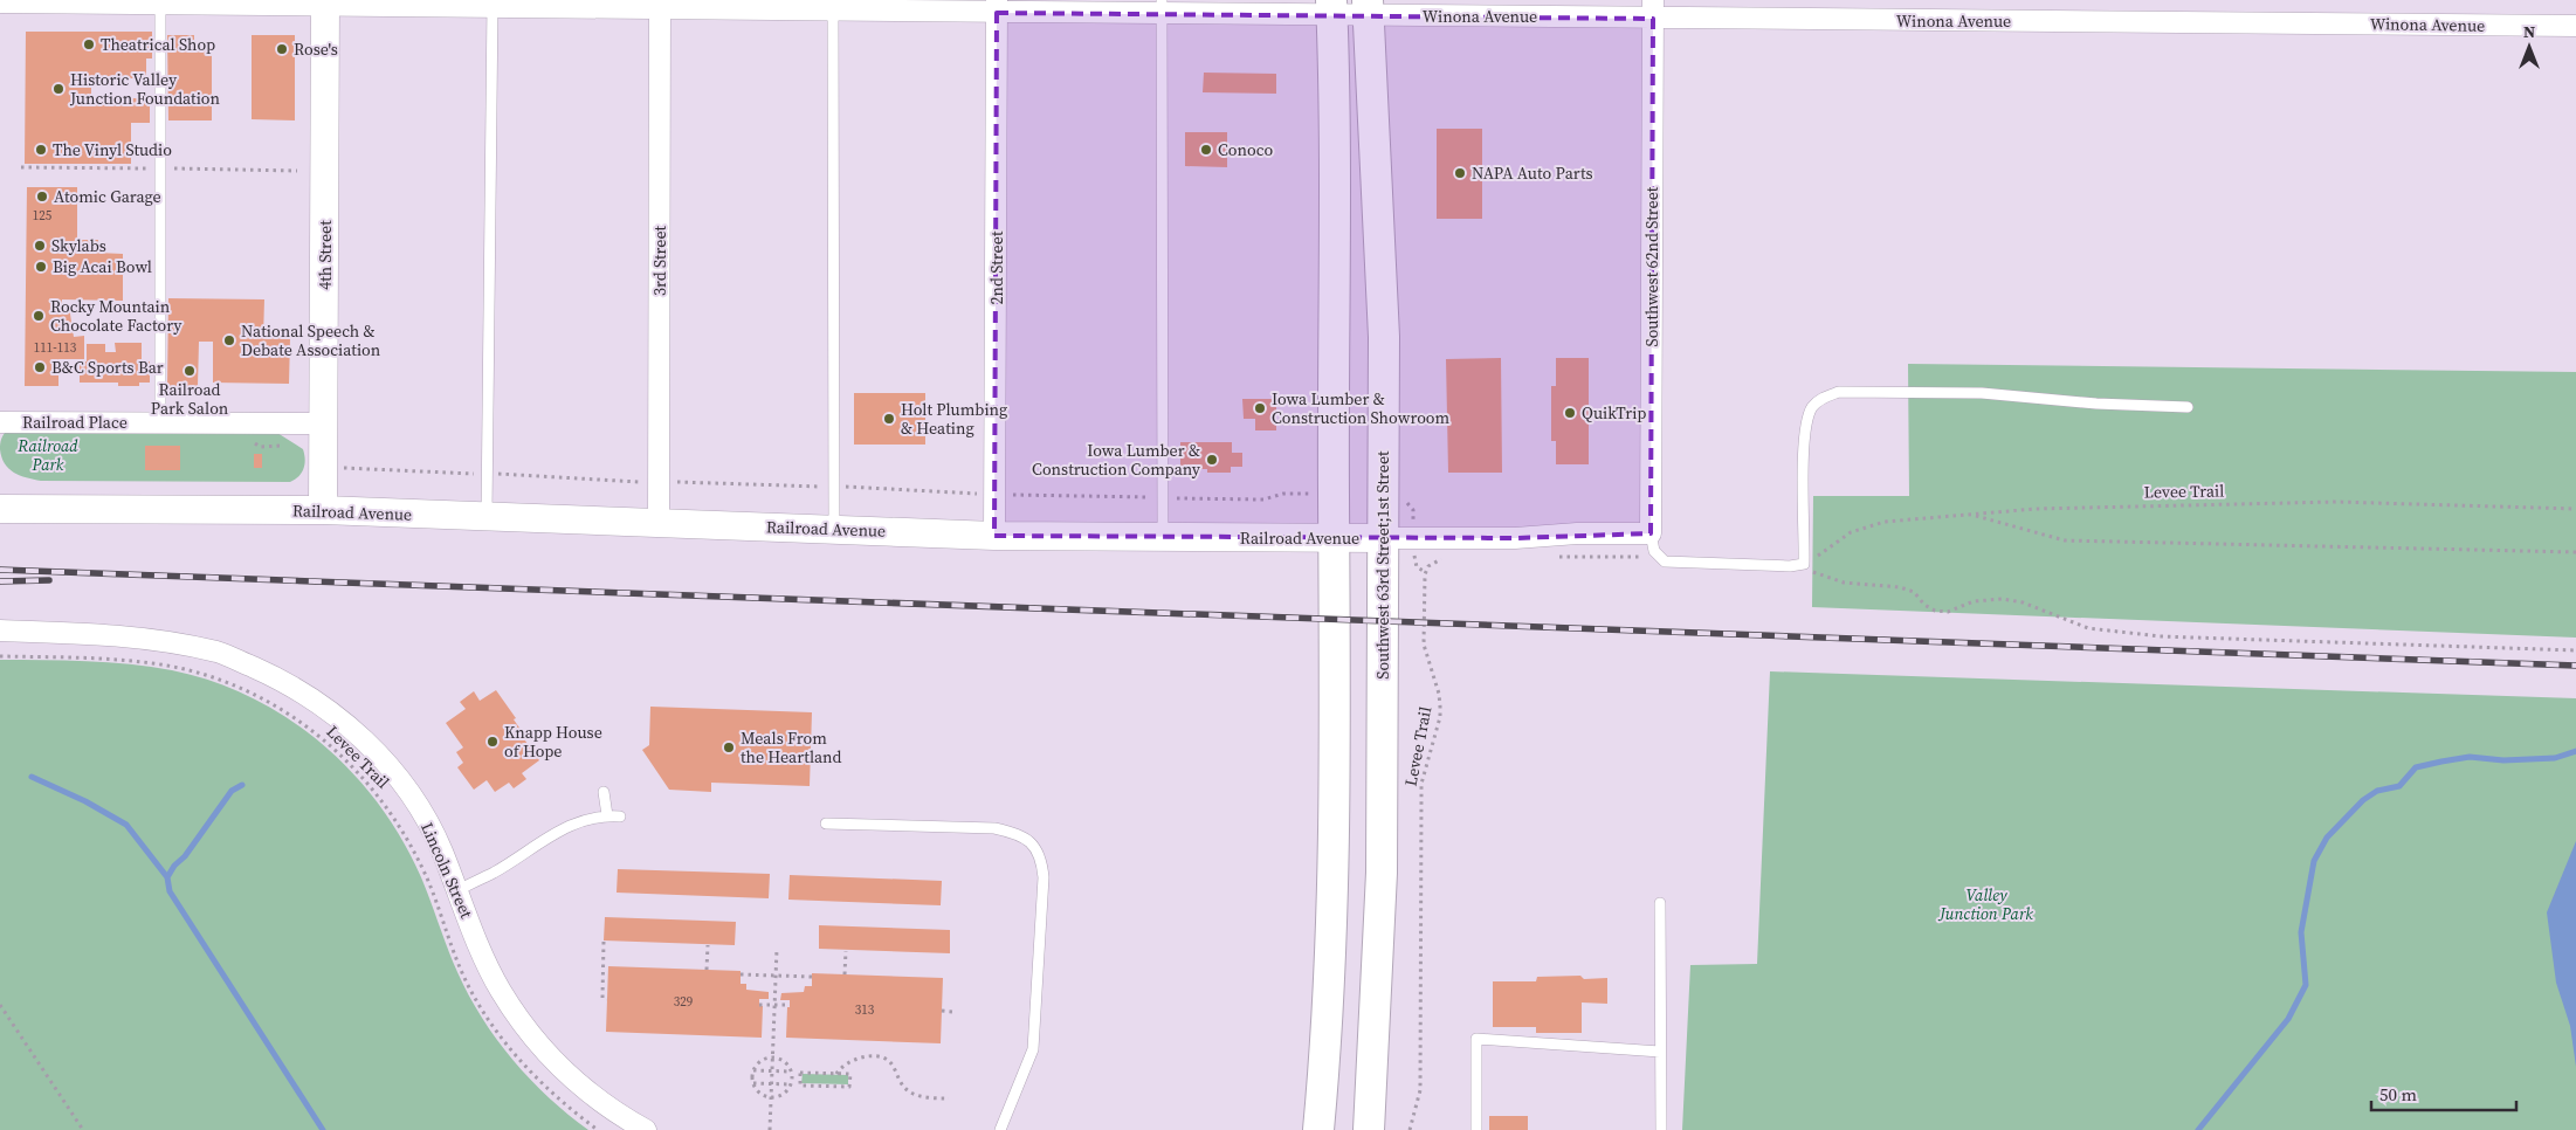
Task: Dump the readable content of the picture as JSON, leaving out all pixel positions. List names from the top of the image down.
{
  "streets": {
    "main road": ["4th Street", "Railroad Avenue", "Southwest 63rd Street;1st Street"],
    "street": [
      "Winona Avenue",
      "3rd Street",
      "Southwest 62nd Street",
      "2nd Street",
      "Railroad Place",
      "Lincoln Street"
    ],
    "path": ["Levee Trail"]
  },
  "crossings": [
    ["Winona Avenue", "4th Street"],
    ["Winona Avenue", "3rd Street"],
    ["Winona Avenue", "Southwest 62nd Street"],
    ["Winona Avenue", "2nd Street"],
    ["Winona Avenue", "Southwest 63rd Street;1st Street"],
    ["4th Street", "Railroad Place"],
    ["4th Street", "Railroad Avenue"],
    ["3rd Street", "Railroad Avenue"],
    ["Southwest 62nd Street", "Railroad Avenue"],
    ["2nd Street", "Railroad Avenue"],
    ["Railroad Avenue", "Southwest 63rd Street;1st Street"]
  ],
  "parks": ["Railroad Park", "Valley Junction Park"],
  "places": [
    "Theatrical Shop",
    "Rose's",
    "Historic Valley Junction Foundation",
    "The Vinyl Studio",
    "Conoco",
    "NAPA Auto Parts",
    "Atomic Garage",
    "Skylabs",
    "Big Acai Bowl",
    "Rocky Mountain Chocolate Factory",
    "National Speech & Debate Association",
    "B&C Sports Bar",
    "Railroad Park Salon",
    "Iowa Lumber & Construction Showroom",
    "QuikTrip",
    "Holt Plumbing & Heating",
    "Iowa Lumber & Construction Company",
    "Knapp House of Hope",
    "Meals From the Heartland"
  ],
  "house_numbers": [
    "125",
    "111-113",
    "329",
    "313"
  ],
  "scale_bar": "50 m",
  "north": "top"
}
